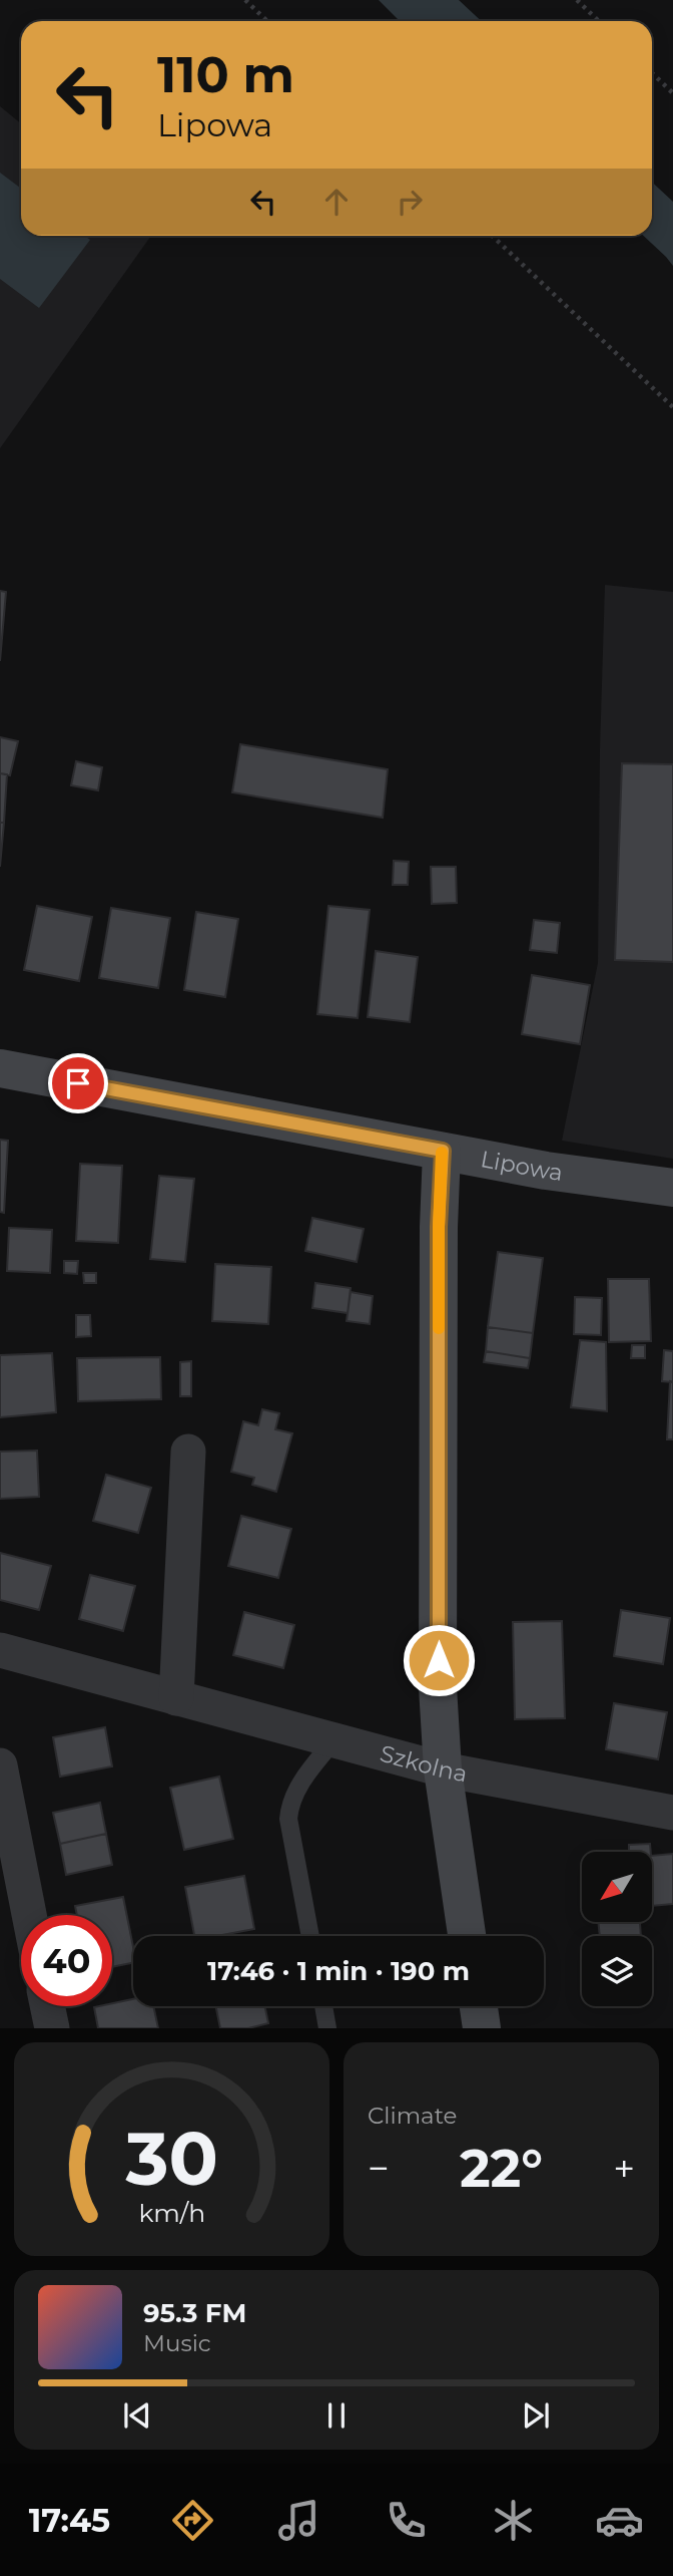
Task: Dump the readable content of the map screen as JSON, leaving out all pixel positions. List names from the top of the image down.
{
  "streets": {
    "street": ["Lipowa", "Szkolna"]
  },
  "north": "bottom left",
  "page": {
    "turn": ["110 m", "Lipowa"],
    "limit": "40",
    "trip": "17:46 · 1 min · 190 m",
    "tile": "Climate",
    "heat": ["−", "22°", "+"],
    "song": ["95.3 FM", "Music"],
    "tabs": "17:45",
    "gauge": ["30", "km/h"]
  }
}
